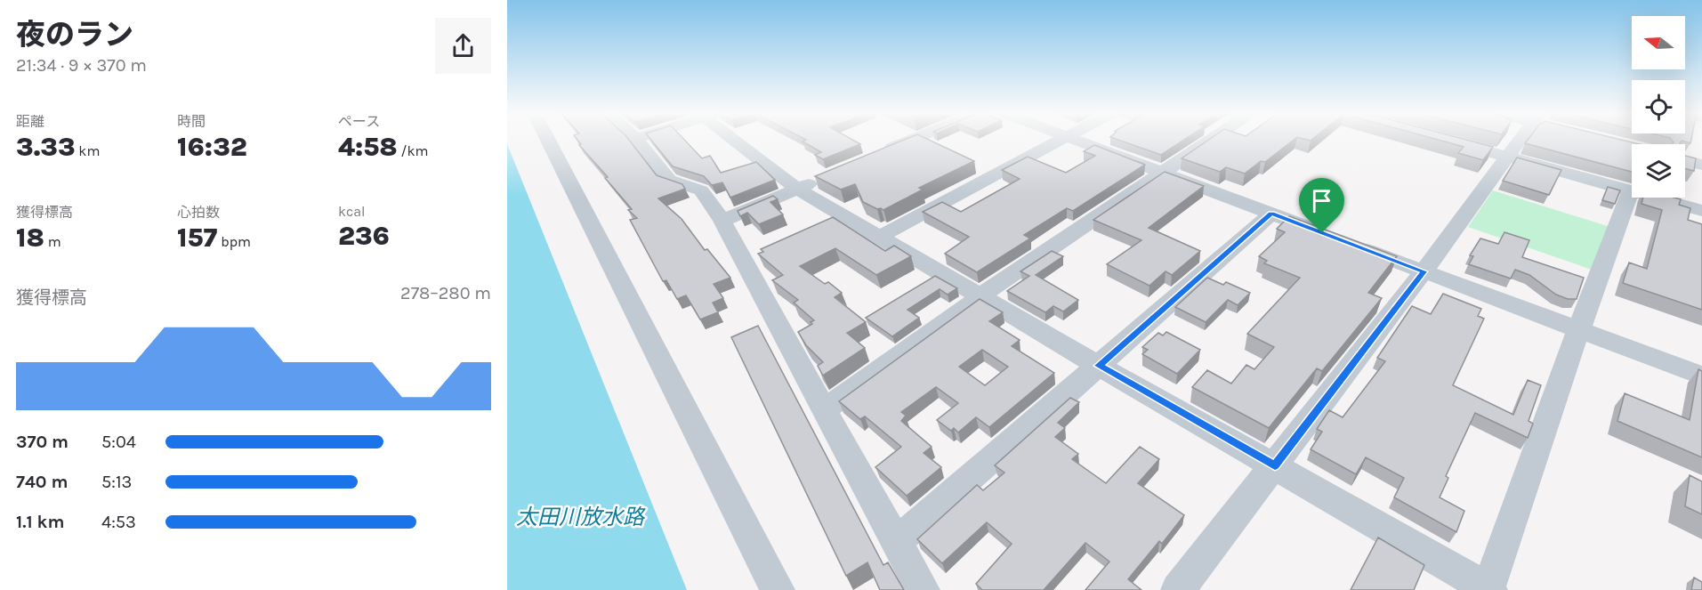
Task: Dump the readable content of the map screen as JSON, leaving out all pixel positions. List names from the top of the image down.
{
  "water": ["太田川放水路"],
  "north": "left",
  "page": {
    "heading": ["夜のラン", "21:34 · 9 × 370 m"],
    "stats": [
      ["距離", "3.33 km"],
      ["時間", "16:32"],
      ["ペース", "4:58 /km"],
      ["獲得標高", "18 m"],
      ["心拍数", "157 bpm"],
      ["kcal", "236"]
    ],
    "chart": ["獲得標高", "278–280 m"],
    "list": [
      {
        "name": "370 m",
        "note": "5:04"
      },
      {
        "name": "740 m",
        "note": "5:13"
      },
      {
        "name": "1.1 km",
        "note": "4:53"
      }
    ]
  }
}
